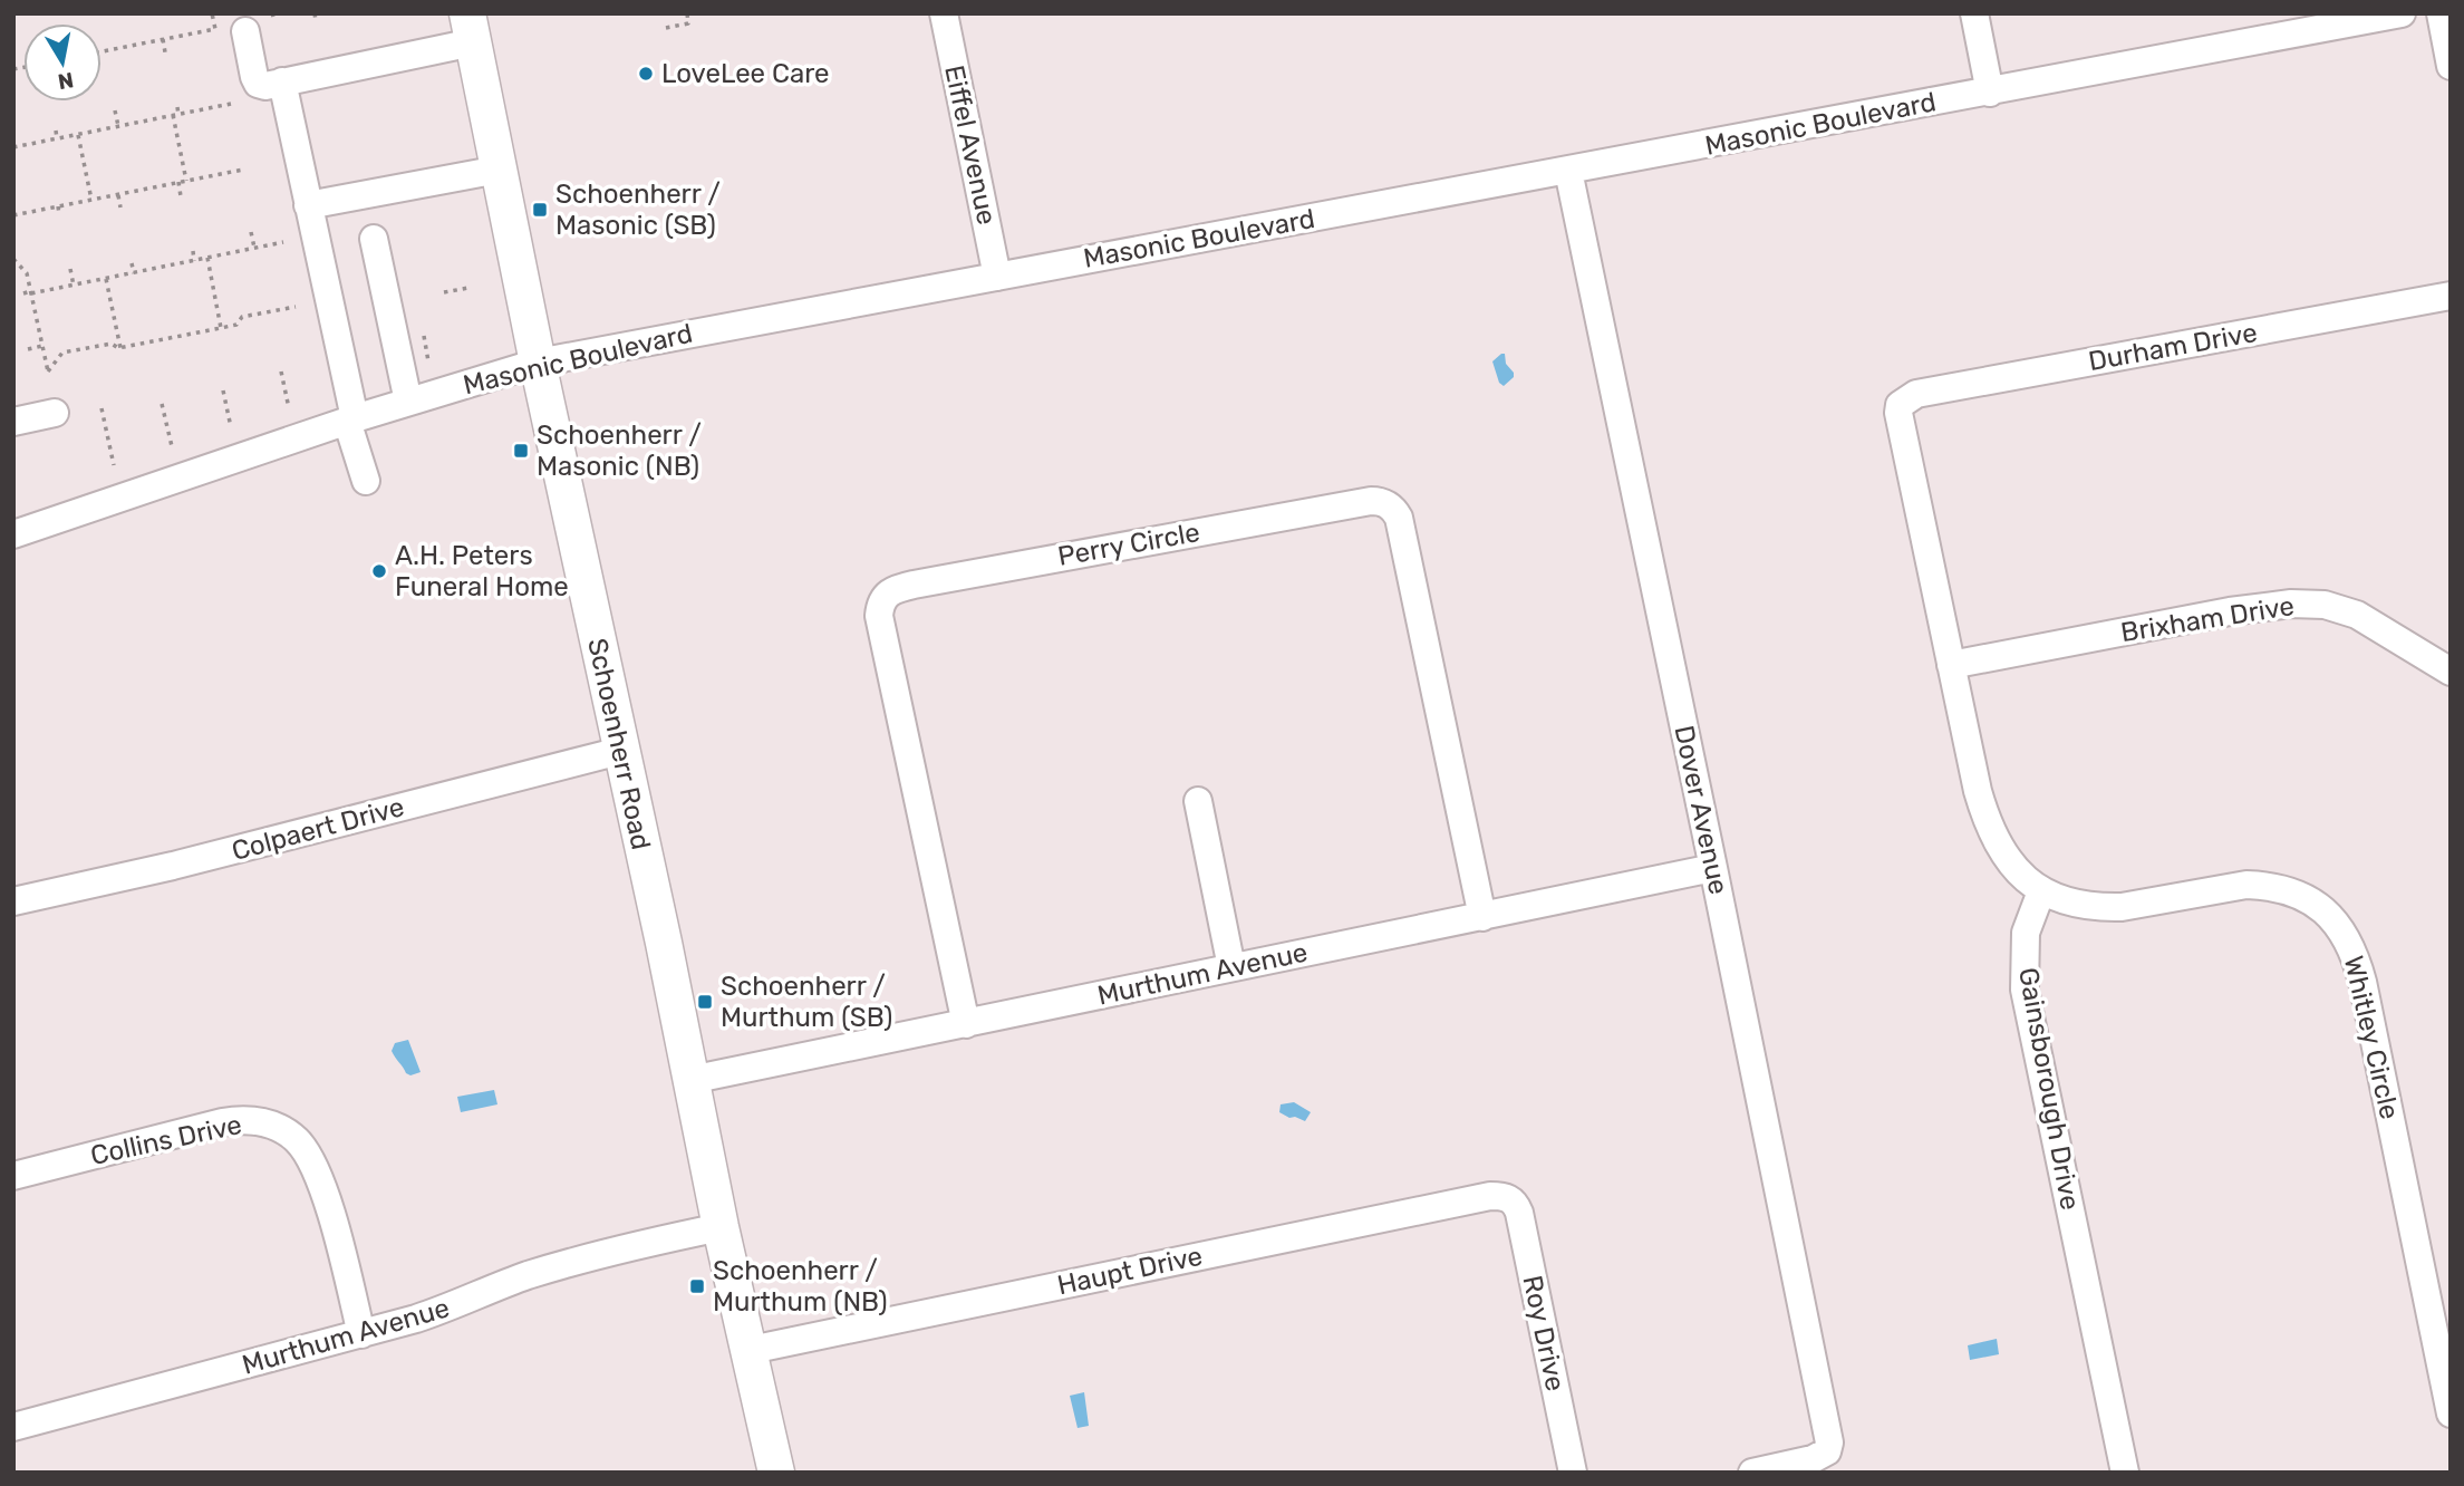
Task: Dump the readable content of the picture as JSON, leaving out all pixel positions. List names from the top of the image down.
{
  "streets": {
    "main road": ["Schoenherr Road"],
    "street": [
      "Masonic Boulevard",
      "Eiffel Avenue",
      "Durham Drive",
      "Perry Circle",
      "Brixham Drive",
      "Dover Avenue",
      "Colpaert Drive",
      "Murthum Avenue",
      "Whitley Circle",
      "Gainsborough Drive",
      "Collins Drive",
      "Haupt Drive",
      "Roy Drive"
    ]
  },
  "crossings": [
    ["Masonic Boulevard", "Eiffel Avenue"],
    ["Masonic Boulevard", "Schoenherr Road"],
    ["Masonic Boulevard", "Dover Avenue"],
    ["Durham Drive", "Brixham Drive"],
    ["Perry Circle", "Murthum Avenue"],
    ["Schoenherr Road", "Colpaert Drive"],
    ["Schoenherr Road", "Murthum Avenue"],
    ["Schoenherr Road", "Haupt Drive"],
    ["Dover Avenue", "Murthum Avenue"],
    ["Murthum Avenue", "Collins Drive"],
    ["Whitley Circle", "Gainsborough Drive"],
    ["Haupt Drive", "Roy Drive"]
  ],
  "places": {
    "other": ["LoveLee Care", "A.H. Peters Funeral Home"],
    "transit": [
      "Schoenherr / Masonic (SB)",
      "Schoenherr / Masonic (NB)",
      "Schoenherr / Murthum (SB)",
      "Schoenherr / Murthum (NB)"
    ]
  },
  "north": "bottom"
}
